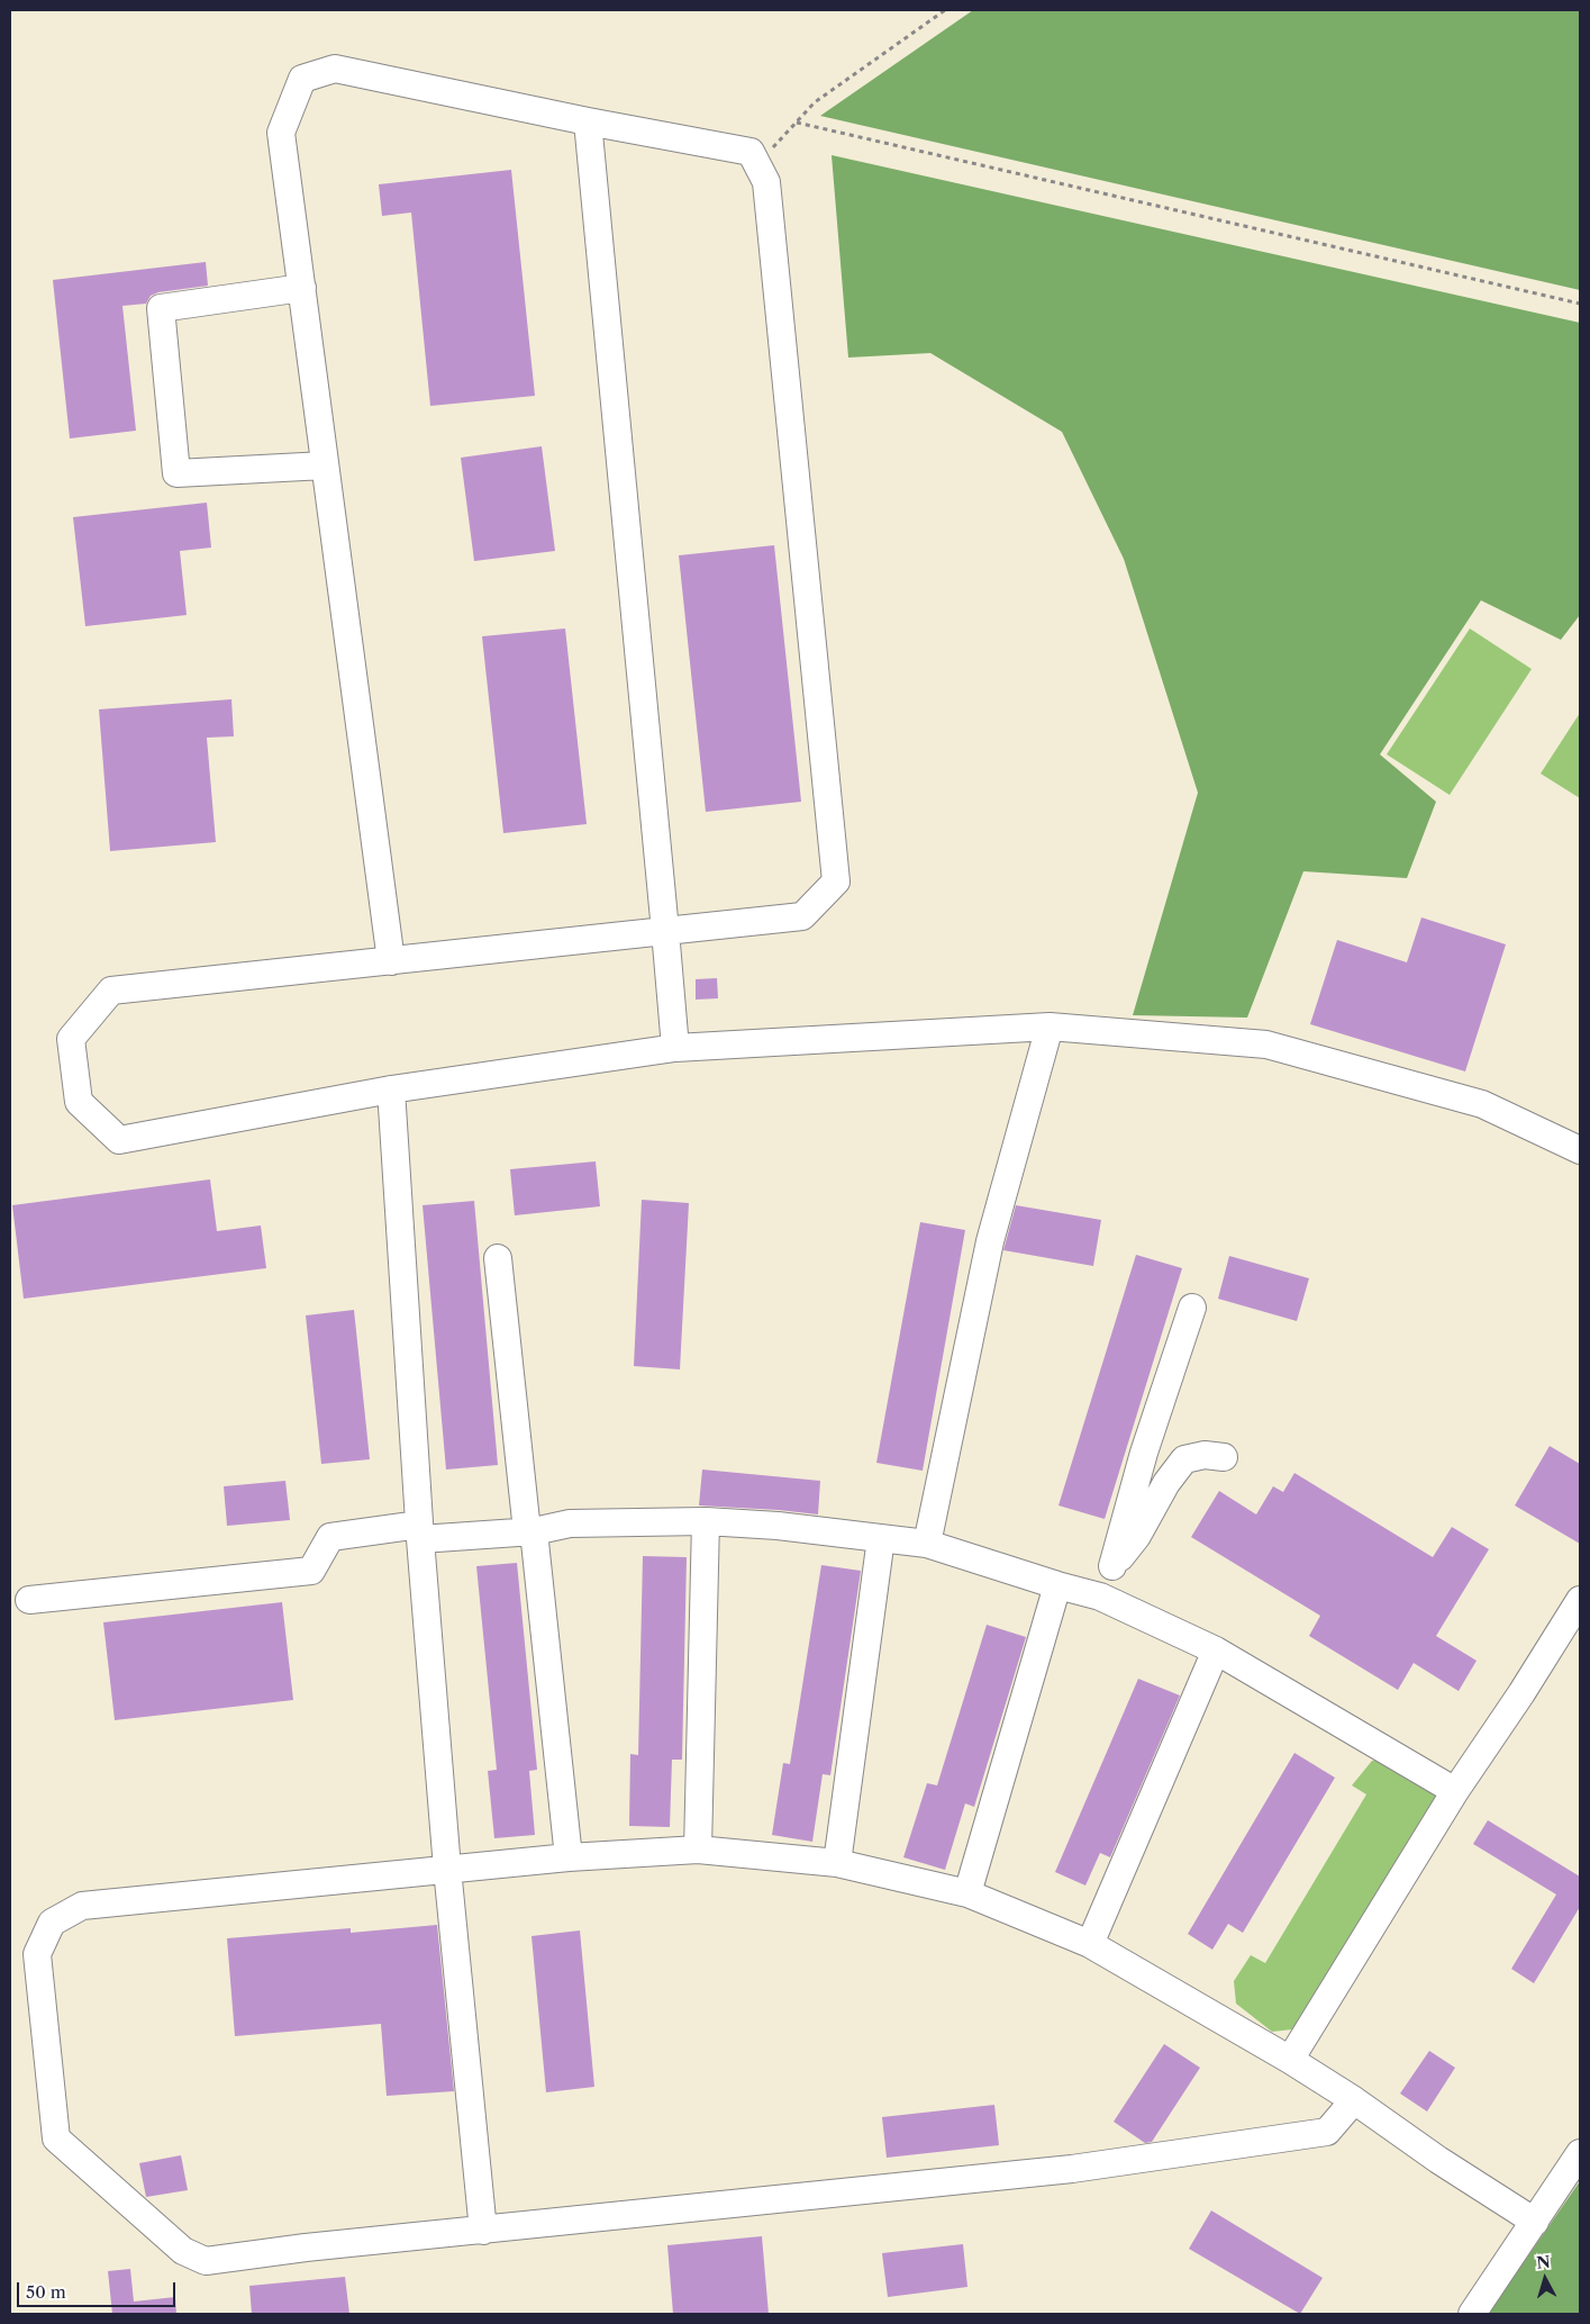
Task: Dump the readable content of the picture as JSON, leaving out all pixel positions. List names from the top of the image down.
{
  "scale_bar": "50 m",
  "north": "top"
}
